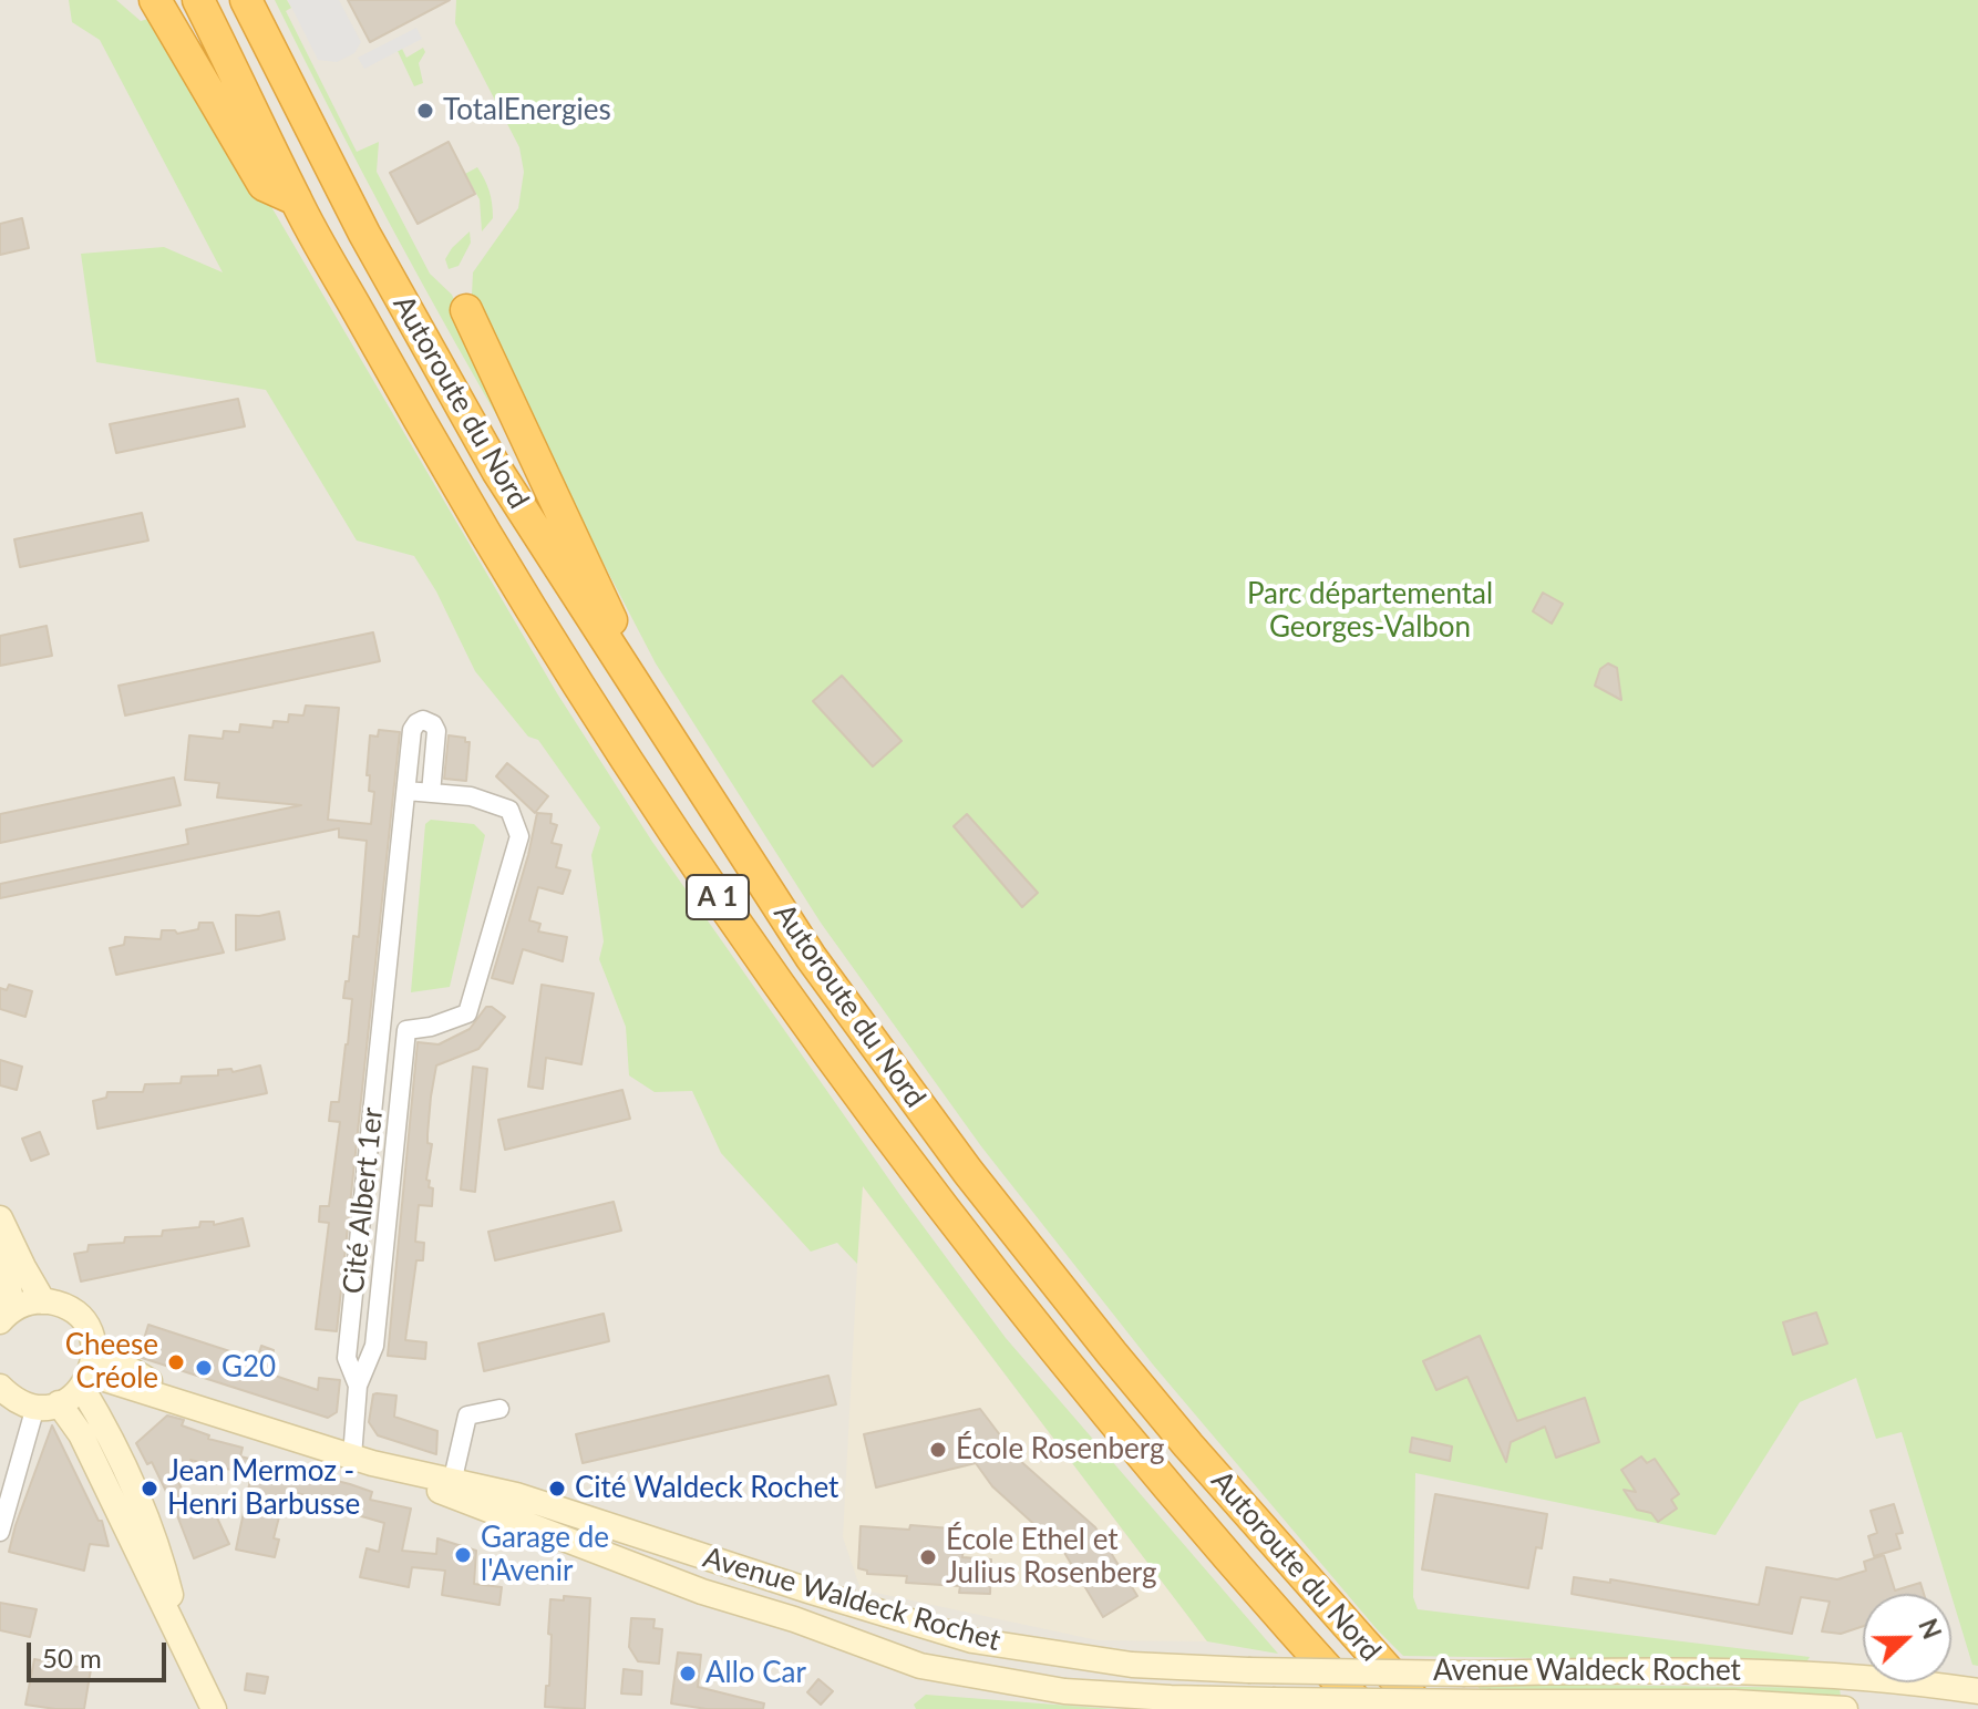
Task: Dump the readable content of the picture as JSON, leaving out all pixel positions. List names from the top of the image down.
{
  "streets": {
    "highway": ["Autoroute du Nord", "A 1"],
    "main road": ["Avenue Waldeck Rochet"],
    "street": ["Cité Albert 1er"]
  },
  "crossings": [
    ["Cité Albert 1er", "Avenue Waldeck Rochet"]
  ],
  "parks": ["Parc départemental Georges-Valbon"],
  "places": [
    "TotalEnergies",
    "Cheese Créole",
    "G20",
    "École Rosenberg",
    "Jean Mermoz - Henri Barbusse",
    "Cité Waldeck Rochet",
    "Garage de l'Avenir",
    "École Ethel et Julius Rosenberg",
    "Allo Car"
  ],
  "scale_bar": "50 m",
  "north": "right"
}
